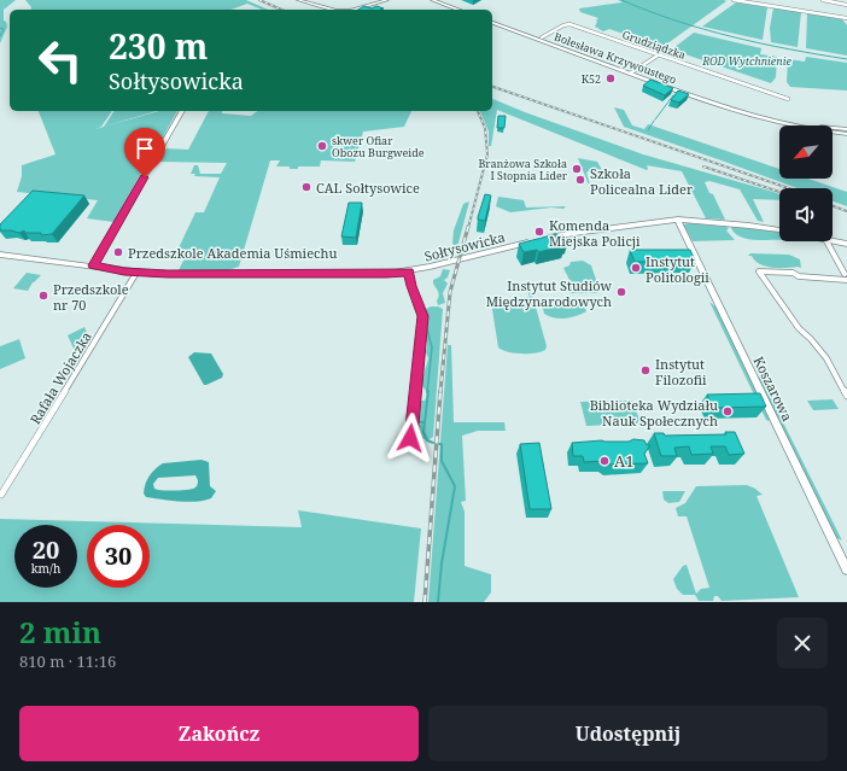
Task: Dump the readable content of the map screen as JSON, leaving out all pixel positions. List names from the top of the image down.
{
  "streets": {
    "street": [
      "Grudziądzka",
      "Bolesława Krzywoustego",
      "Sołtysowicka",
      "Rafała Wojaczka",
      "Koszarowa"
    ]
  },
  "crossings": [
    ["Grudziądzka", "Bolesława Krzywoustego"],
    ["Sołtysowicka", "Rafała Wojaczka"],
    ["Sołtysowicka", "Koszarowa"]
  ],
  "parks": ["ROD Wytchnienie"],
  "places": [
    "K52",
    "skwer Ofiar Obozu Burgweide",
    "Branżowa Szkoła I Stopnia Lider",
    "Szkoła Policealna Lider",
    "CAL Sołtysowice",
    "Komenda Miejska Policji",
    "Przedszkole Akademia Uśmiechu",
    "Instytut Politologii",
    "Instytut Studiów Międzynarodowych",
    "Przedszkole nr 70",
    "Instytut Filozofii",
    "Biblioteka Wydziału Nauk Społecznych",
    "A1"
  ],
  "north": "bottom left",
  "page": {
    "turn": ["230 m", "Sołtysowicka"],
    "speed": "20 km/h",
    "limit": "30",
    "heading": ["2 min", "810 m · 11:16"],
    "buttons": ["Zakończ", "Udostępnij"]
  }
}
